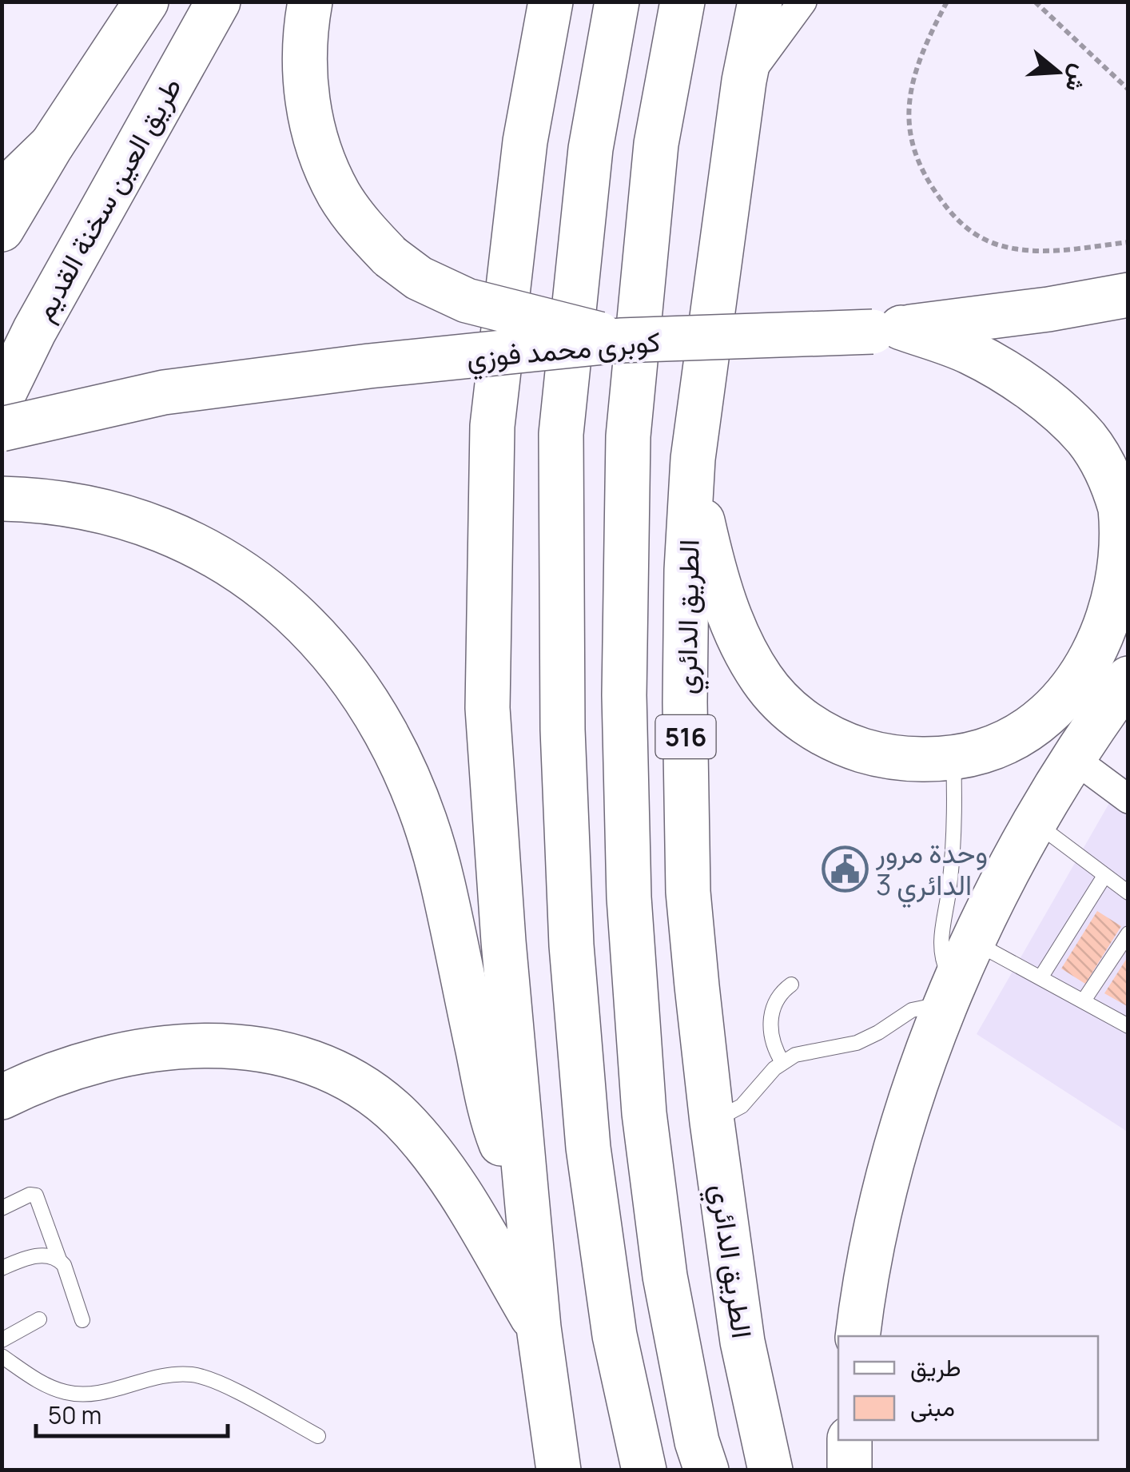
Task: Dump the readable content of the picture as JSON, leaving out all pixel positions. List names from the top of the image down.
{
  "streets": {
    "main road": [
      "طريق العين سخنة القديم",
      "كوبرى محمد فوزي",
      "الطريق الدائري",
      "516"
    ]
  },
  "places": {
    "public building": ["وحدة مرور الدائري 3"]
  },
  "legend": ["طريق", "مبنى"],
  "scale_bar": "50 m",
  "north": "right"
}
